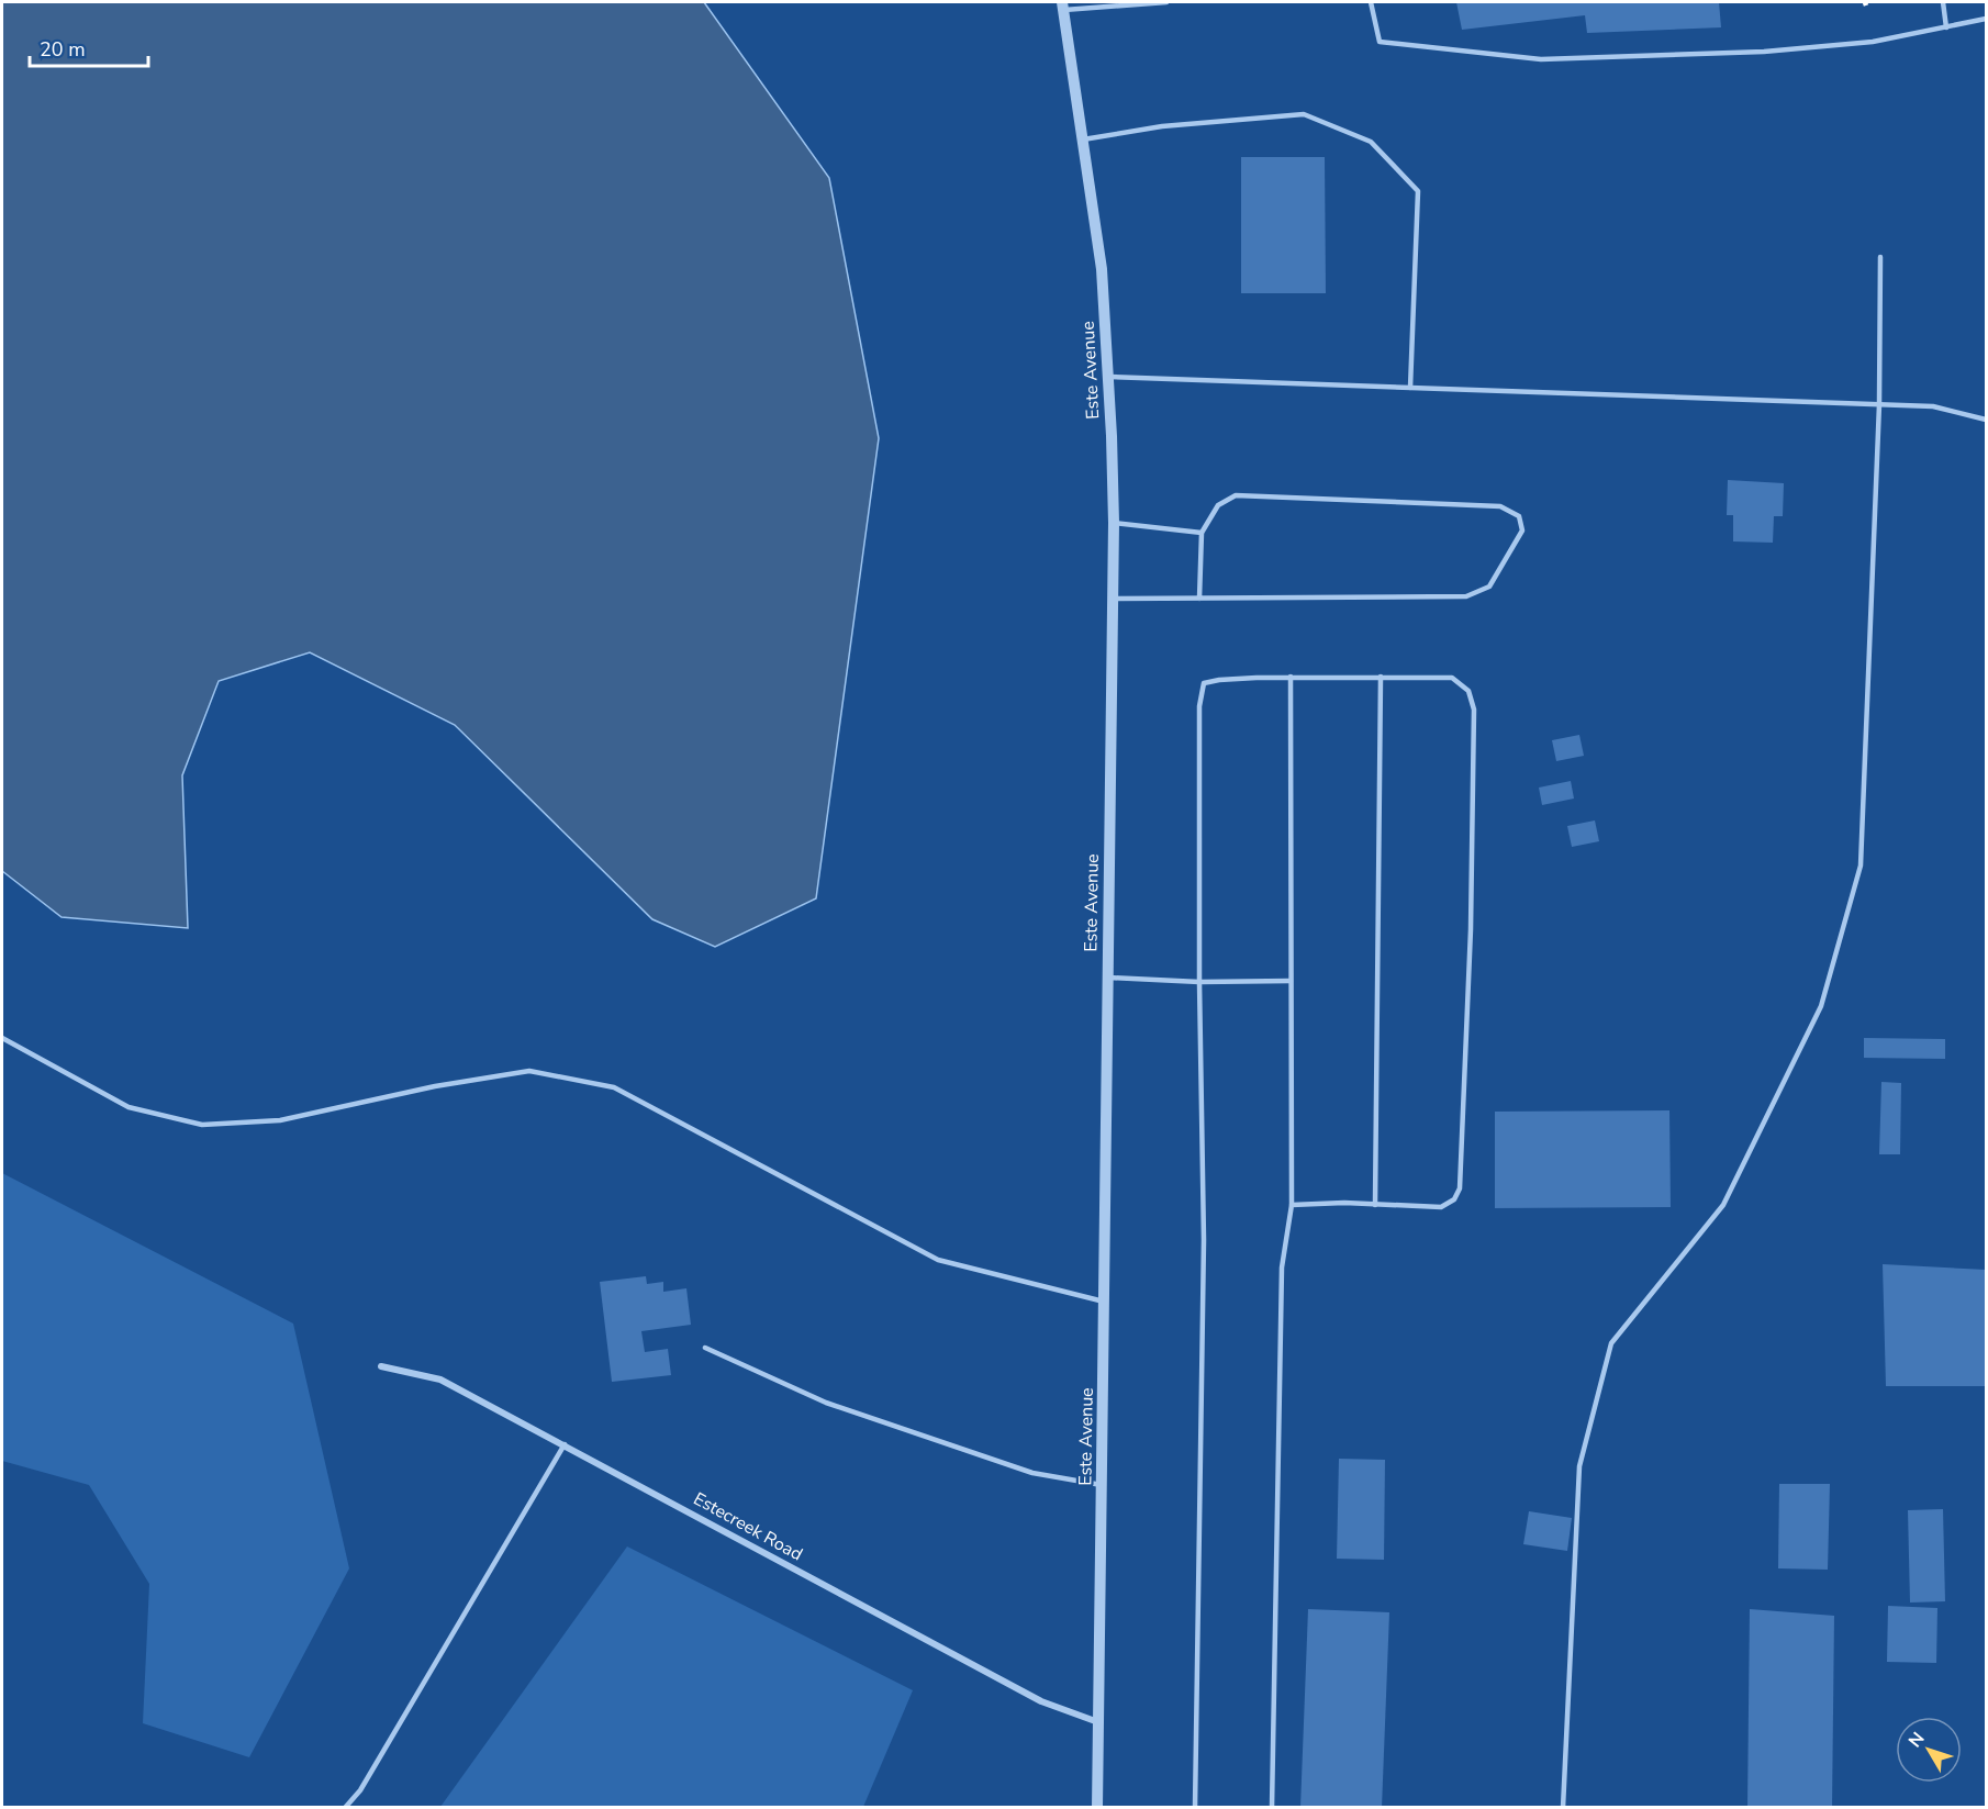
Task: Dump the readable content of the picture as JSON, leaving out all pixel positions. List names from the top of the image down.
{
  "streets": {
    "street": ["Este Avenue", "Estecreek Road"]
  },
  "crossings": [
    ["Este Avenue", "Estecreek Road"]
  ],
  "scale_bar": "20 m",
  "north": "top left"
}
